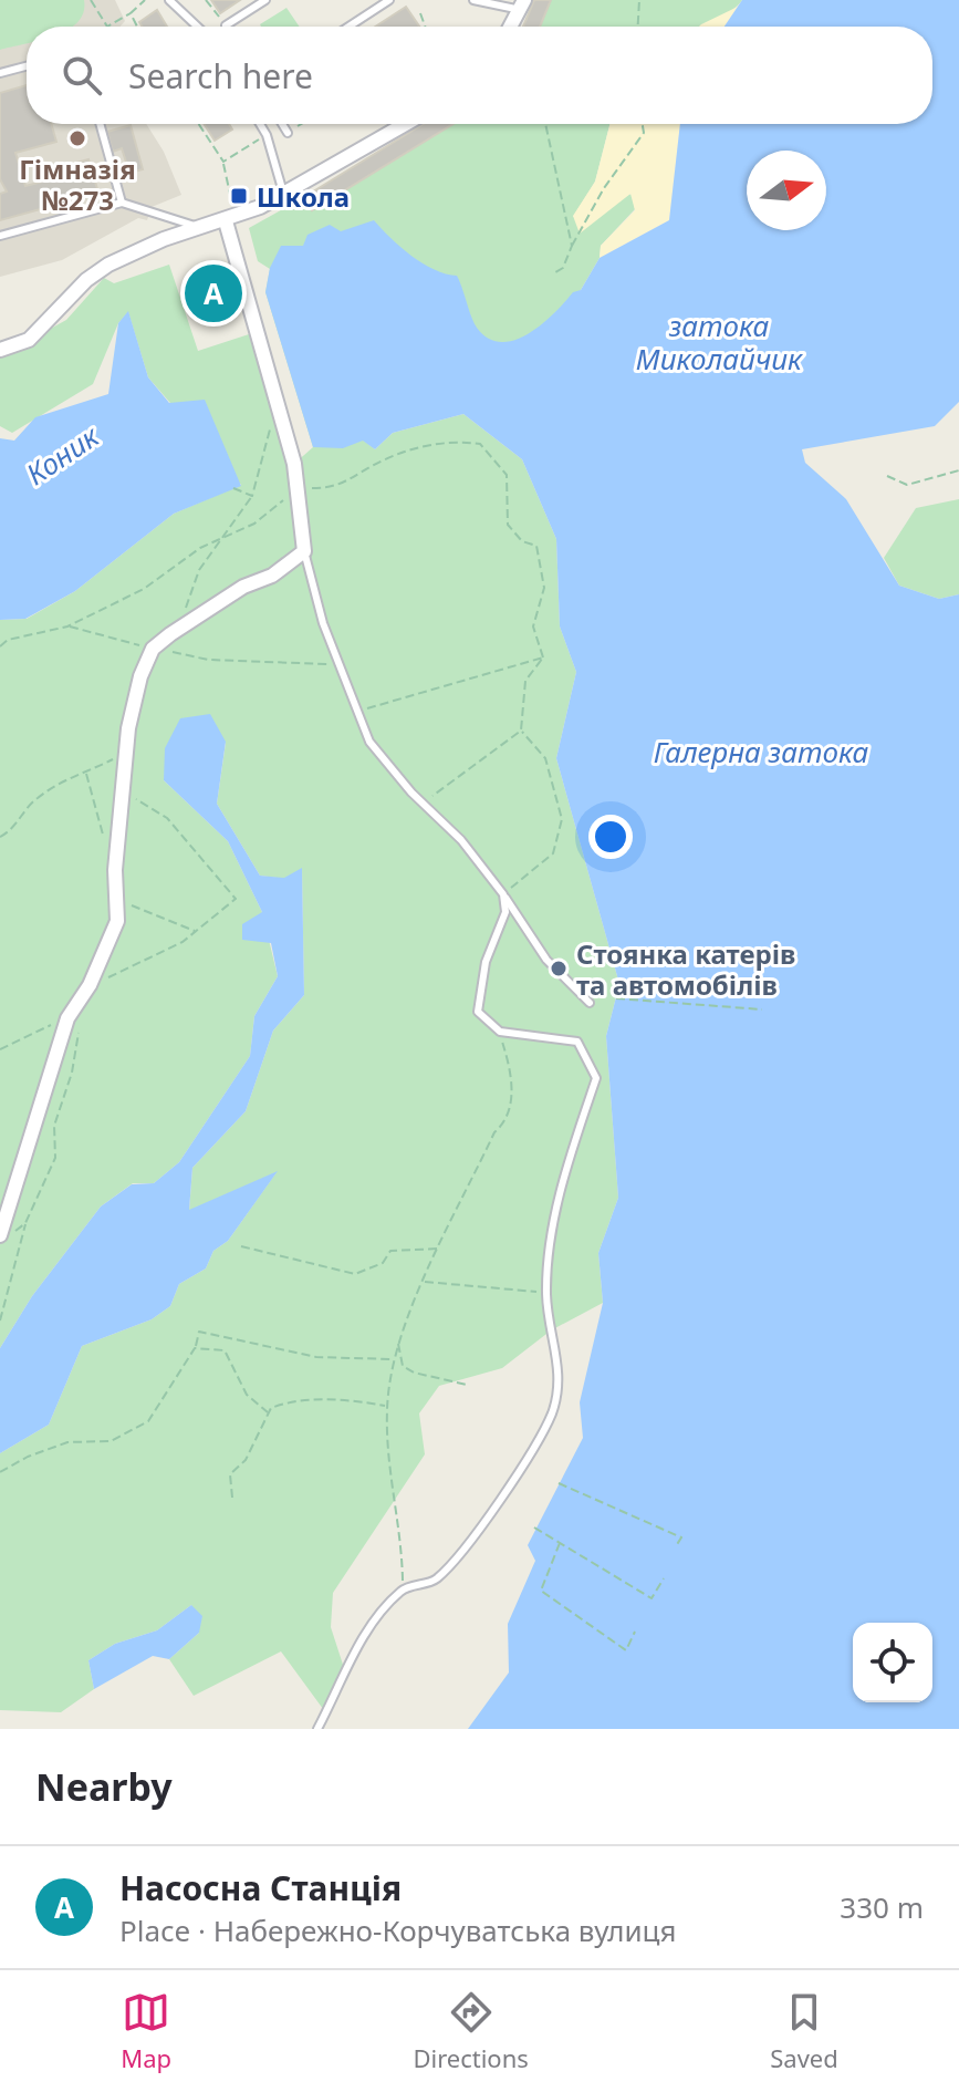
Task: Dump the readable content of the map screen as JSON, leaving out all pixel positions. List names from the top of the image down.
{
  "water": ["затока Миколайчик", "Коник", "Галерна затока"],
  "places": {
    "other": ["Гімназія №273", "Стоянка катерів та автомобілів"],
    "transit": ["Школа"]
  },
  "north": "right",
  "page": {
    "search": "Search here",
    "pins": "A",
    "heading": "Nearby",
    "list": [
      {
        "mark": "A",
        "name": "Насосна Станція",
        "note": "Place · Набережно-Корчуватська вулиця",
        "value": "330 m"
      }
    ],
    "nav": ["Map", "Directions", "Saved"]
  }
}
